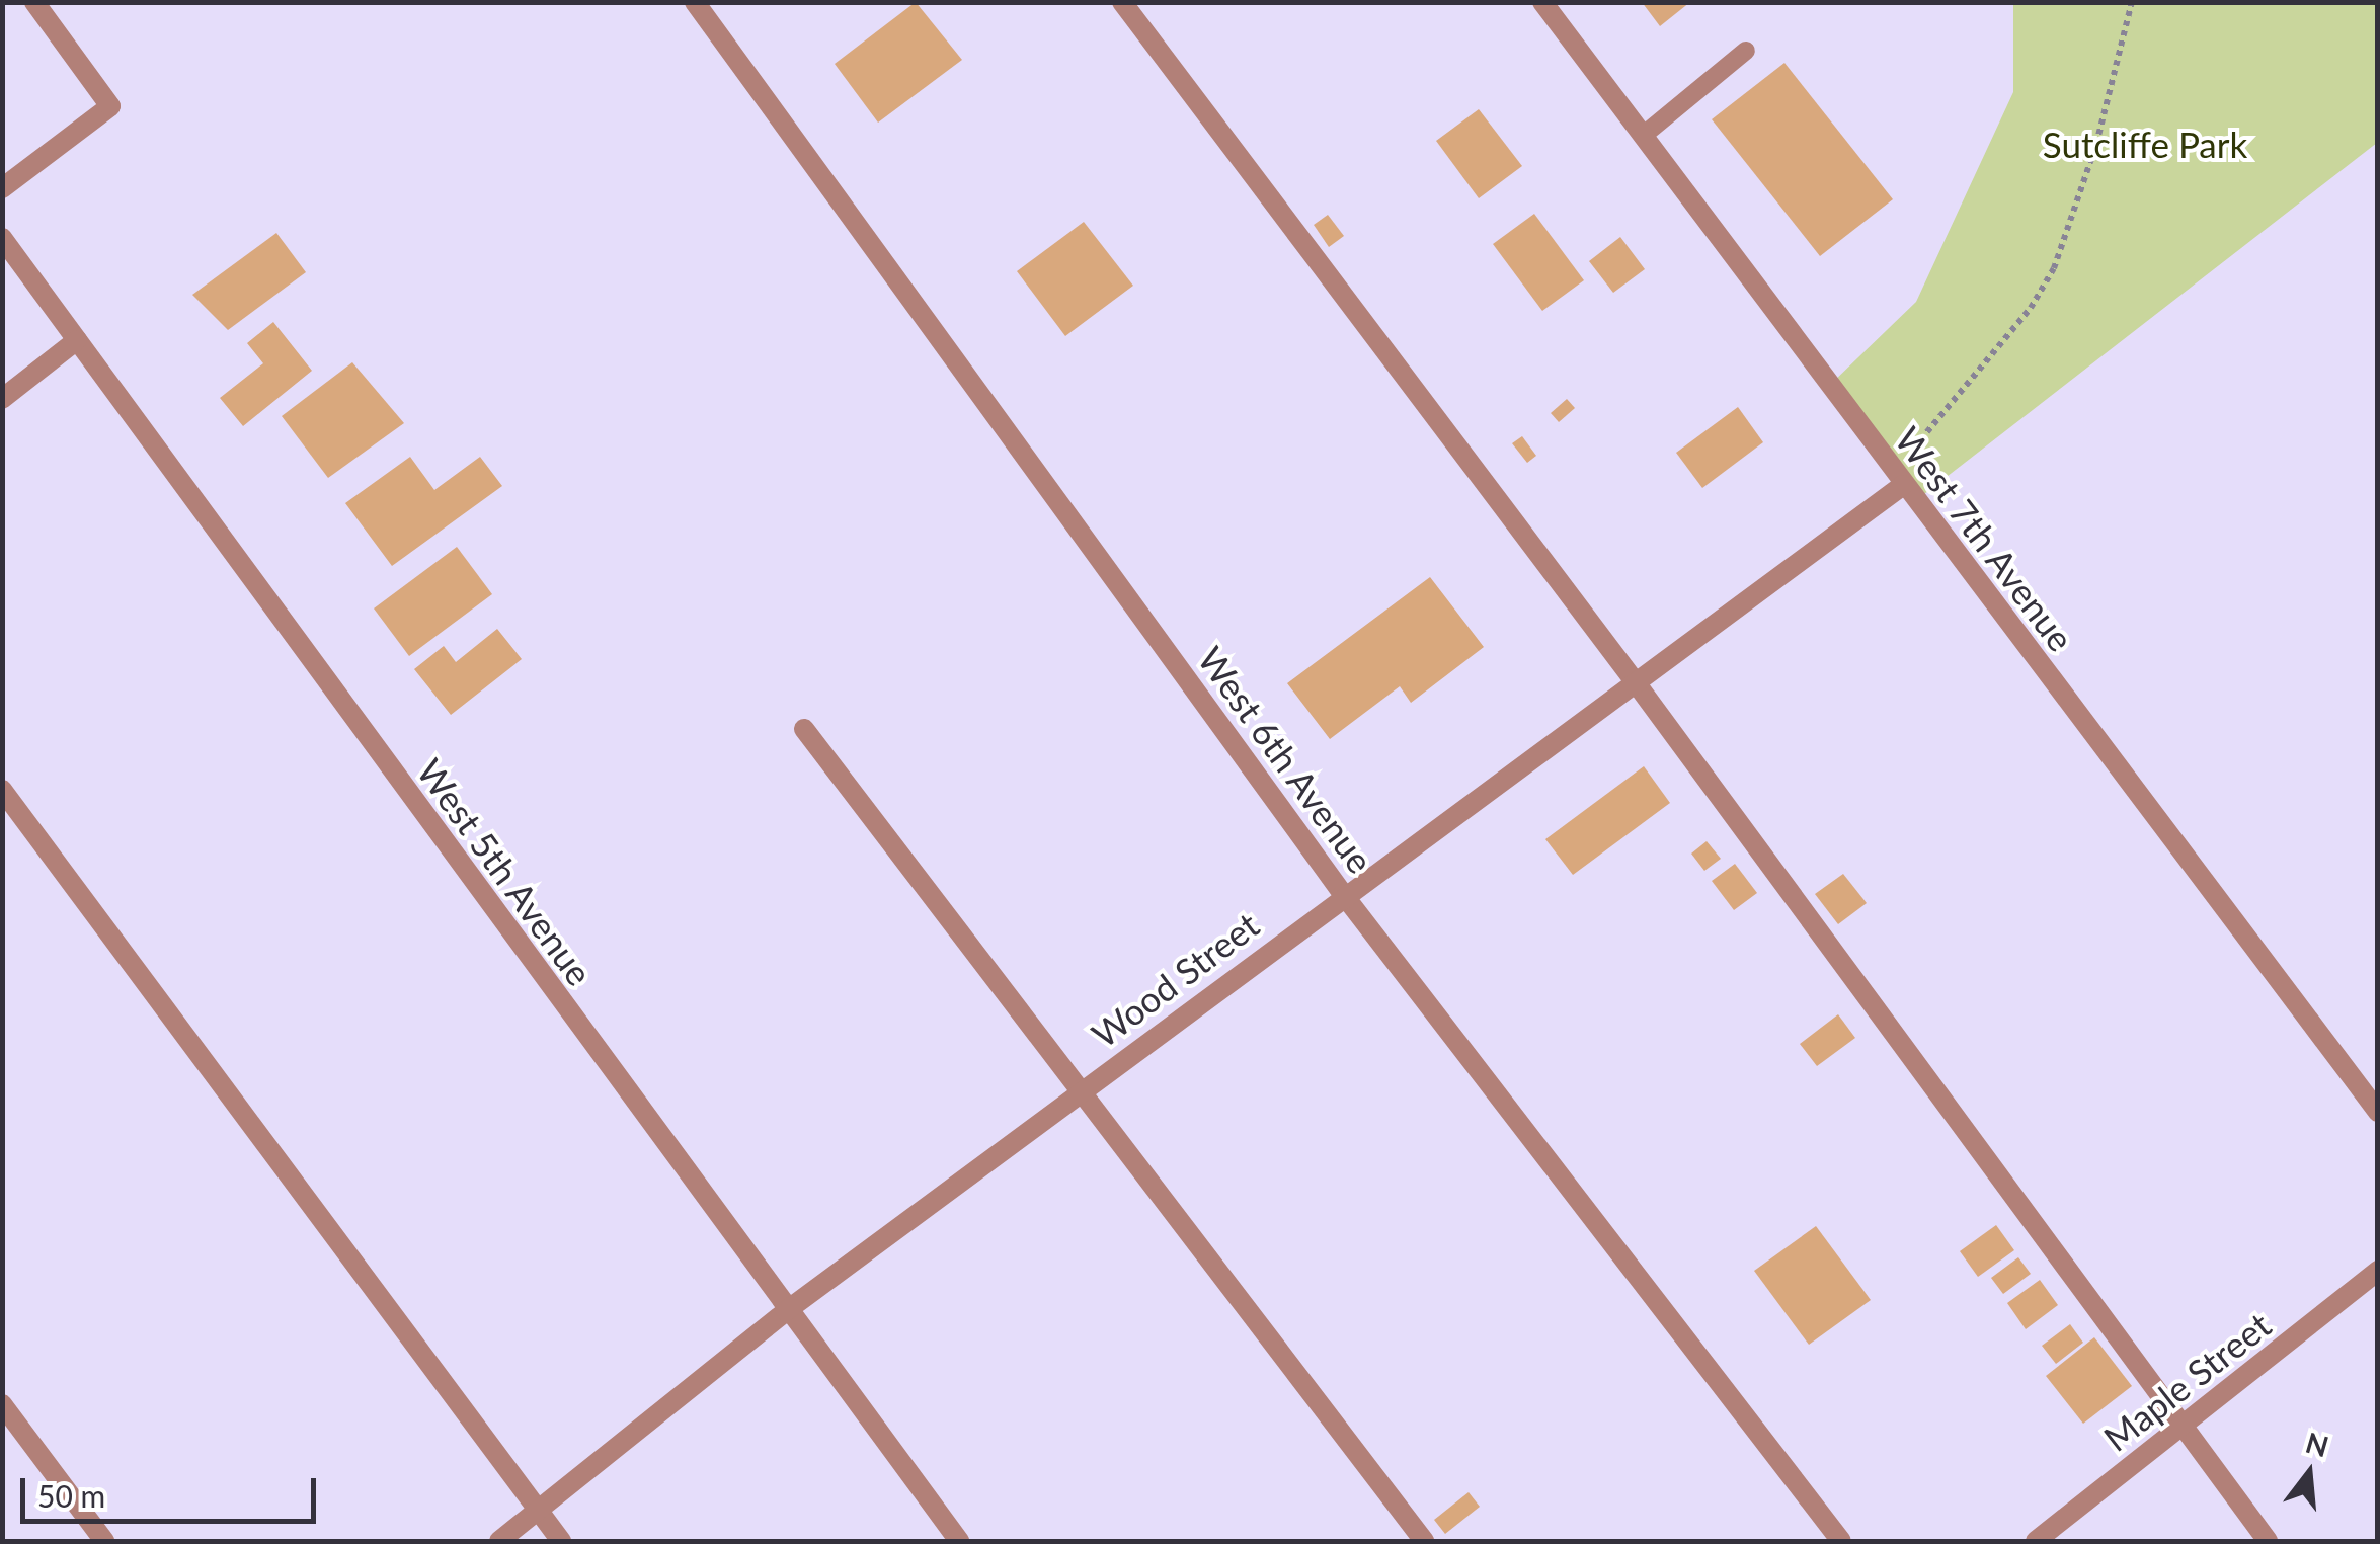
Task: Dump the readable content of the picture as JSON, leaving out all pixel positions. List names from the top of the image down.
{
  "streets": {
    "street": [
      "West 7th Avenue",
      "West 6th Avenue",
      "West 5th Avenue",
      "Wood Street",
      "Maple Street"
    ]
  },
  "crossings": [
    ["West 7th Avenue", "Wood Street"],
    ["West 6th Avenue", "Wood Street"],
    ["West 5th Avenue", "Wood Street"]
  ],
  "parks": ["Sutcliffe Park"],
  "scale_bar": "50 m",
  "north": "top"
}
